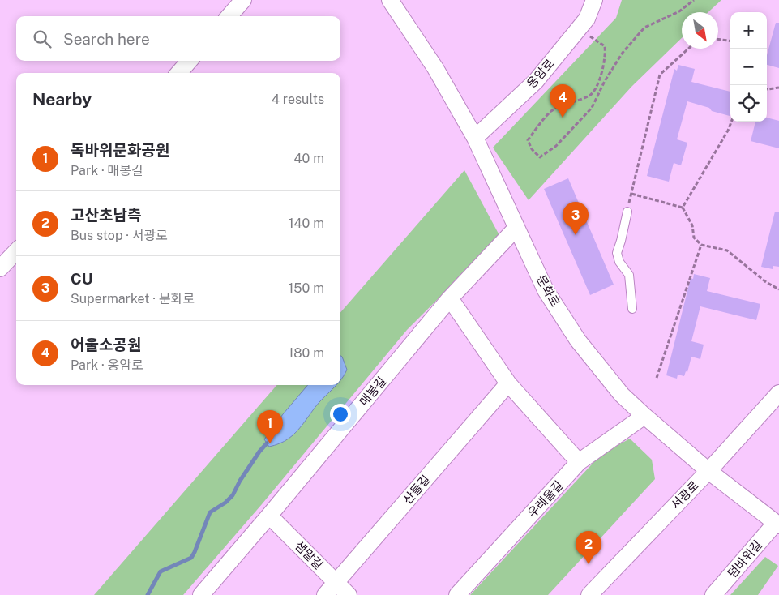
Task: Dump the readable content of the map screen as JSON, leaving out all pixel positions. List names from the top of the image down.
{
  "streets": {
    "street": [
      "옹암로",
      "문화로",
      "매봉길",
      "산들길",
      "서광로",
      "우레울길",
      "샘말길",
      "덤바위길"
    ]
  },
  "crossings": [
    ["옹암로", "문화로"],
    ["문화로", "매봉길"],
    ["문화로", "서광로"],
    ["문화로", "우레울길"],
    ["문화로", "덤바위길"],
    ["매봉길", "샘말길"],
    ["산들길", "샘말길"]
  ],
  "north": "bottom right",
  "page": {
    "map_buttons": ["+", "−"],
    "search": "Search here",
    "heading": ["Nearby", "4 results"],
    "pins": [
      "4",
      "3",
      "1",
      "2"
    ],
    "list": [
      {
        "mark": "1",
        "name": "독바위문화공원",
        "note": "Park · 매봉길",
        "value": "40 m"
      },
      {
        "mark": "2",
        "name": "고산초남측",
        "note": "Bus stop · 서광로",
        "value": "140 m"
      },
      {
        "mark": "3",
        "name": "CU",
        "note": "Supermarket · 문화로",
        "value": "150 m"
      },
      {
        "mark": "4",
        "name": "어울소공원",
        "note": "Park · 옹암로",
        "value": "180 m"
      }
    ]
  }
}
